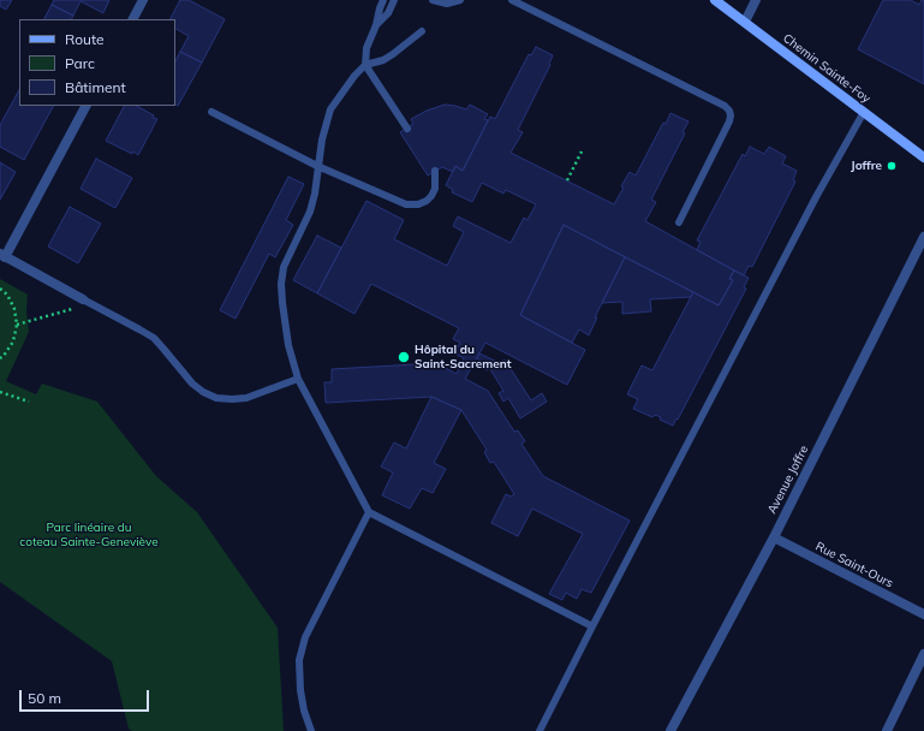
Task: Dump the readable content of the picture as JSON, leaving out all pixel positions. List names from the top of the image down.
{
  "streets": {
    "main road": ["Chemin Sainte-Foy"],
    "street": ["Avenue Joffre", "Rue Saint-Ours"]
  },
  "crossings": [
    ["Avenue Joffre", "Rue Saint-Ours"]
  ],
  "parks": ["Parc linéaire du coteau Sainte-Geneviève"],
  "places": ["Joffre", "Hôpital du Saint-Sacrement"],
  "legend": ["Route", "Parc", "Bâtiment"],
  "scale_bar": "50 m"
}
